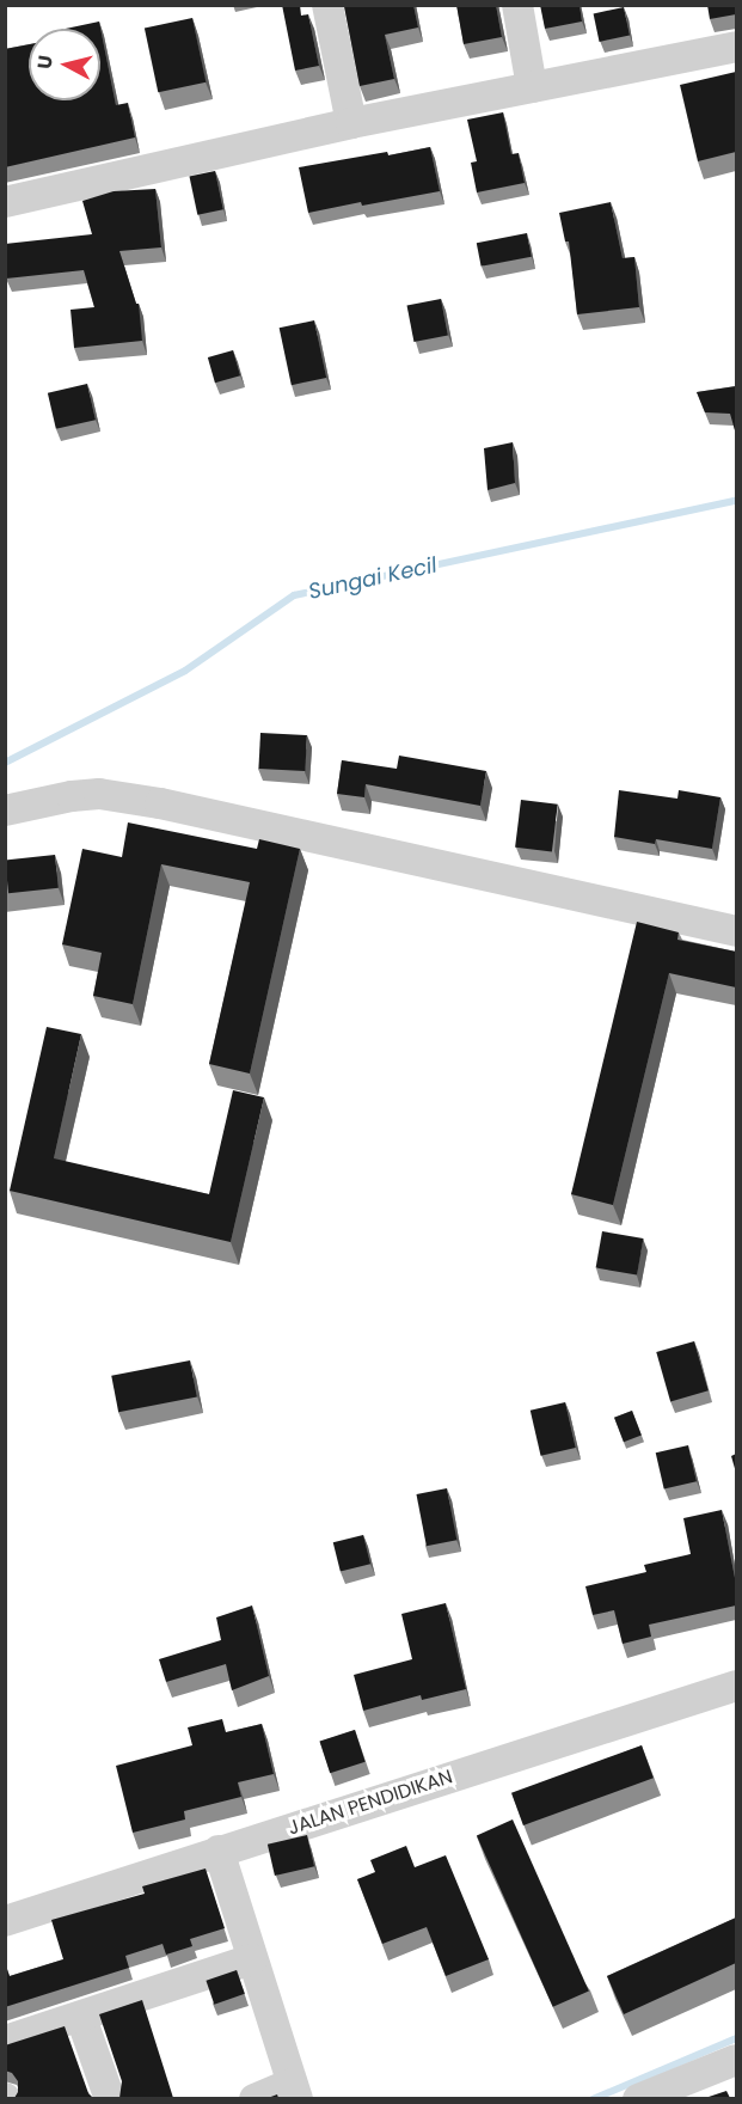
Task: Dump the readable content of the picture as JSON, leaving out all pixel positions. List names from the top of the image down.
{
  "streets": {
    "street": ["JALAN PENDIDIKAN"]
  },
  "water": ["Sungai Kecil"],
  "north": "left"
}
